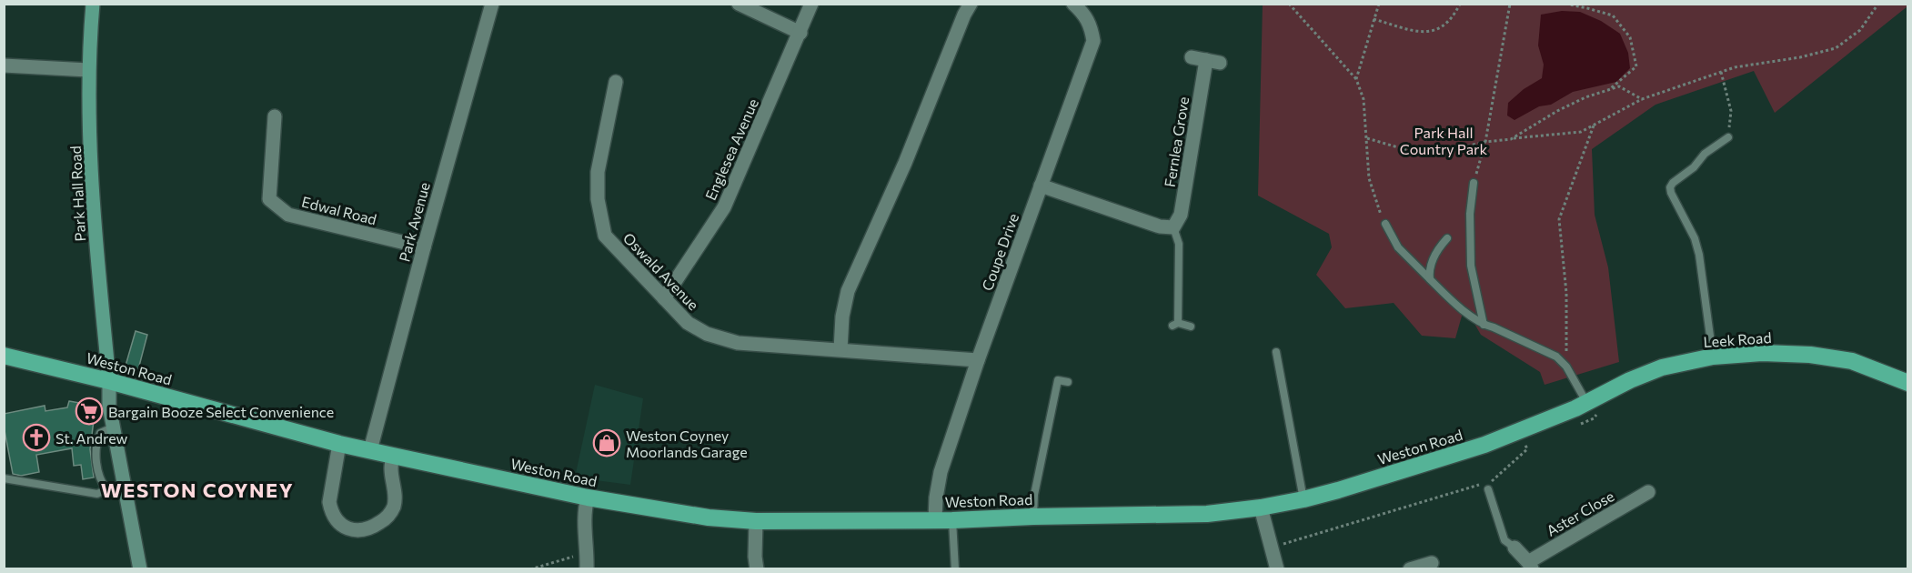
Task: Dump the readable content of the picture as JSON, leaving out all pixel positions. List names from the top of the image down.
{
  "streets": {
    "highway": ["Leek Road", "Weston Road"],
    "main road": ["Park Hall Road"],
    "street": [
      "Fernlea Grove",
      "Englesea Avenue",
      "Edwal Road",
      "Park Avenue",
      "Coupe Drive",
      "Oswald Avenue",
      "Aster Close"
    ]
  },
  "crossings": [
    ["Englesea Avenue", "Oswald Avenue"],
    ["Park Hall Road", "Weston Road"],
    ["Edwal Road", "Park Avenue"],
    ["Park Avenue", "Weston Road"],
    ["Coupe Drive", "Oswald Avenue"],
    ["Coupe Drive", "Weston Road"],
    ["Leek Road", "Weston Road"]
  ],
  "districts": ["WESTON COYNEY"],
  "parks": ["Park Hall Country Park"],
  "places": {
    "supermarket": ["Bargain Booze Select Convenience"],
    "church": ["St. Andrew"],
    "shop": ["Weston Coyney Moorlands Garage"]
  }
}
